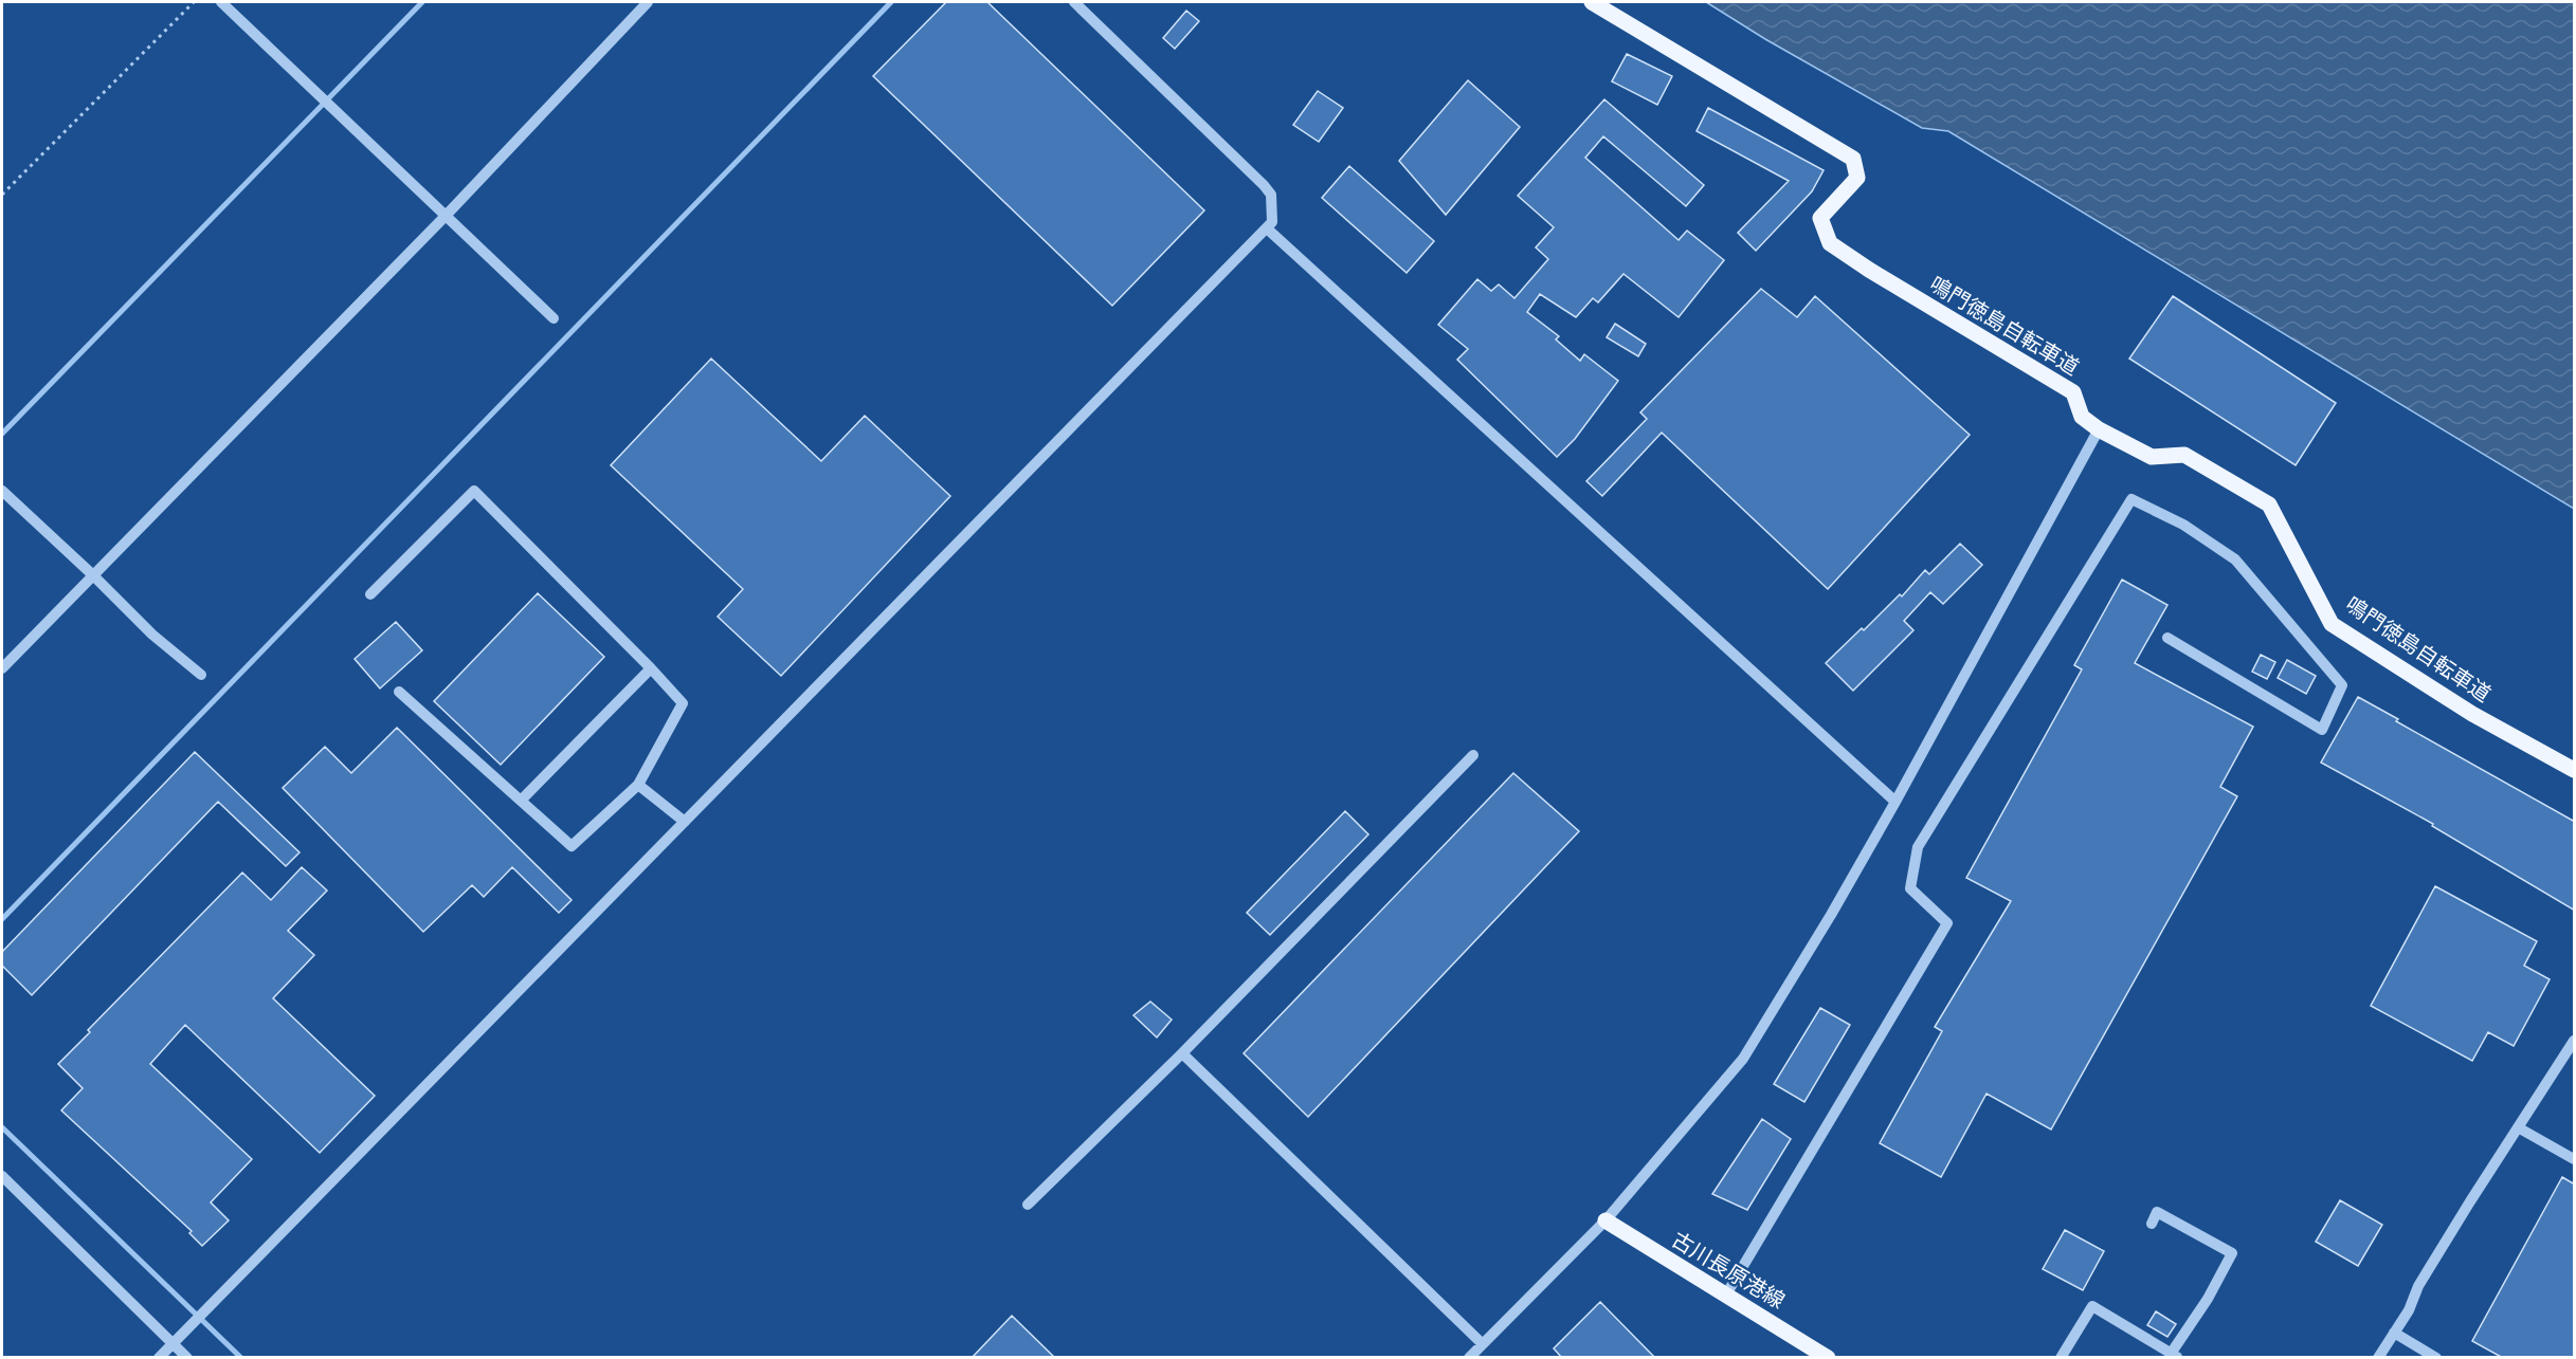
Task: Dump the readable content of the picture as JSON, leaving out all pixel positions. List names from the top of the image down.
{
  "streets": {
    "main road": ["鳴門徳島自転車道", "古川長原港線"]
  }
}
